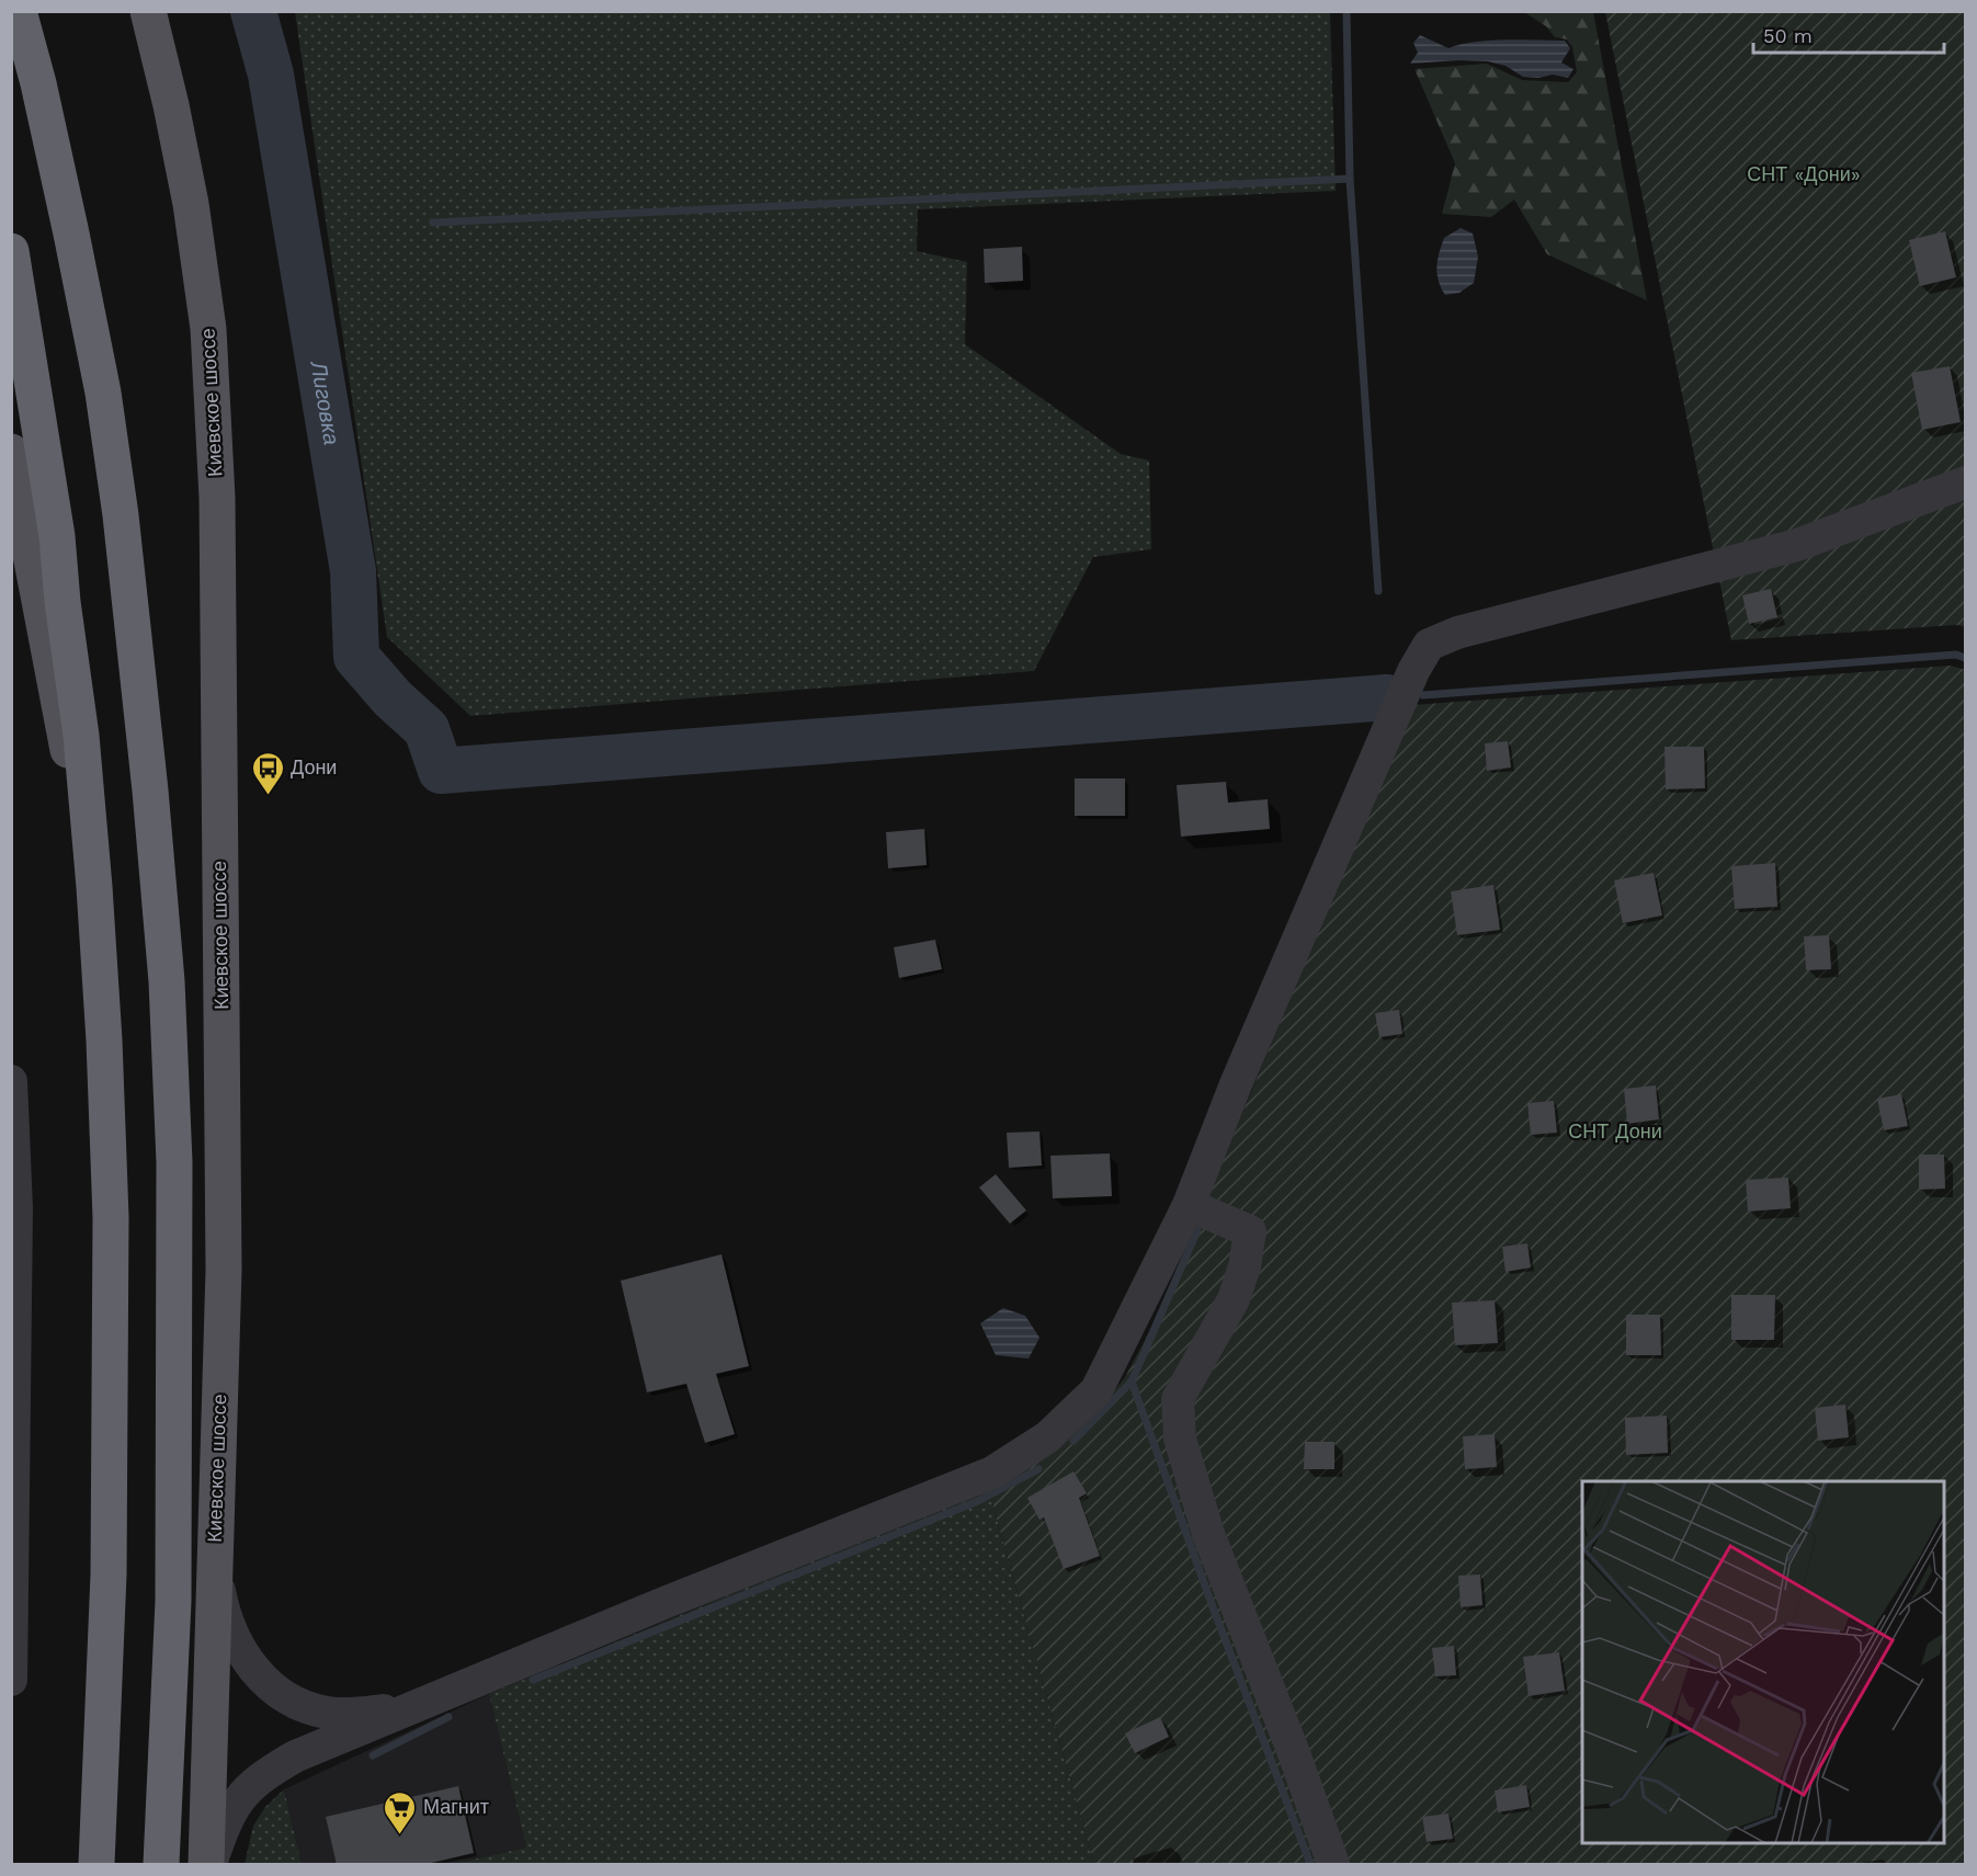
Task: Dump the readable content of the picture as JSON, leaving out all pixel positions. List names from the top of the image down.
{
  "streets": {
    "main road": ["Киевское шоссе"]
  },
  "water": ["Лиговка"],
  "parks": ["СНТ «Дони»", "СНТ Дони"],
  "places": {
    "bus stop": ["Дони"],
    "supermarket": ["Магнит"]
  },
  "scale_bar": "50 m"
}
